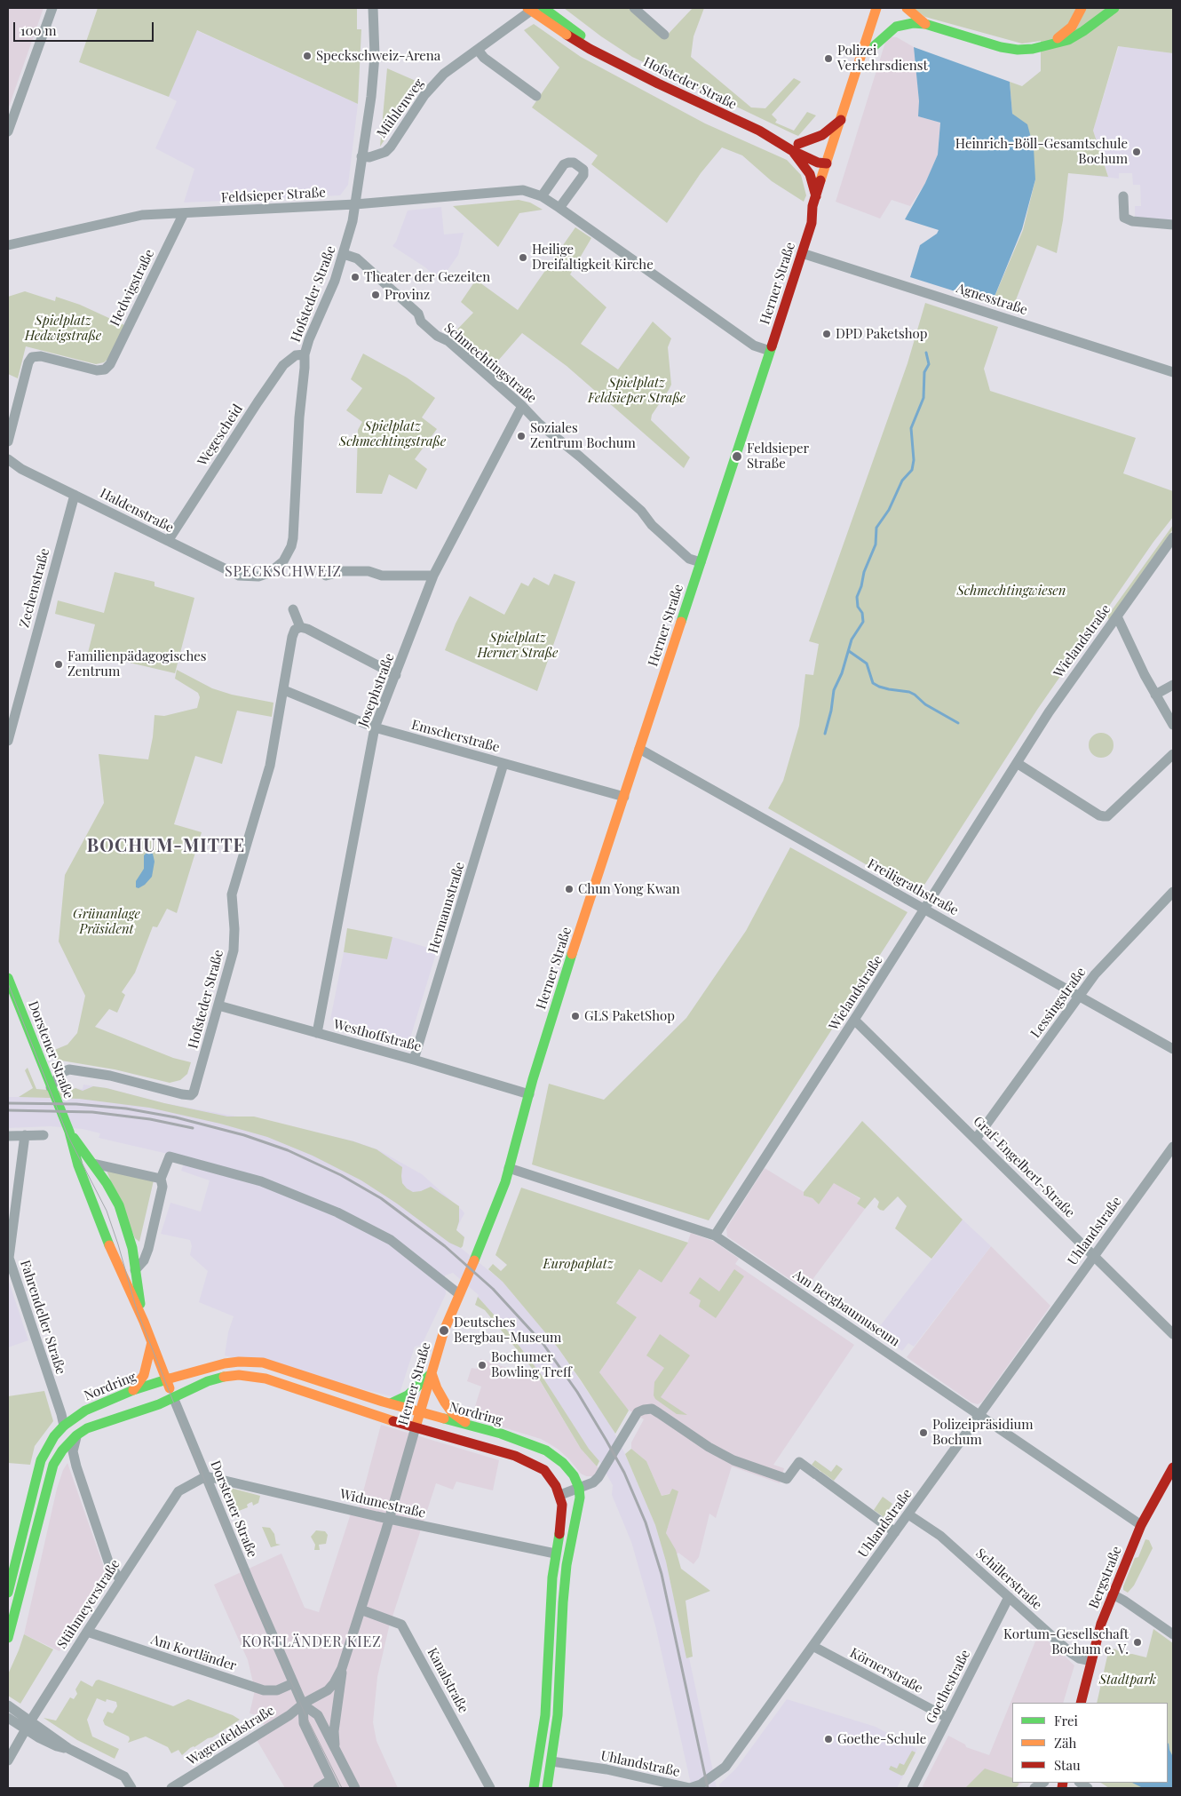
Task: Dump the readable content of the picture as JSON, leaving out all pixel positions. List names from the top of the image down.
{
  "streets": {
    "main road": [
      "Hofsteder Straße",
      "Herner Straße",
      "Dorstener Straße",
      "Nordring",
      "Bergstraße"
    ],
    "street": [
      "Mühlenweg",
      "Feldsieper Straße",
      "Hedwigstraße",
      "Agnesstraße",
      "Schmechtingstraße",
      "Wegescheid",
      "Haldenstraße",
      "Zechenstraße",
      "Wielandstraße",
      "Josephstraße",
      "Emscherstraße",
      "Freiligrathstraße",
      "Hermannstraße",
      "Lessingstraße",
      "Westhoffstraße",
      "Graf-Engelbert-Straße",
      "Uhlandstraße",
      "Am Bergbaumuseum",
      "Fahrendeller Straße",
      "Widumestraße",
      "Schillerstraße",
      "Stühmeyerstraße",
      "Am Kortländer",
      "Körnerstraße",
      "Kanalstraße",
      "Goethestraße",
      "Wagenfeldstraße"
    ]
  },
  "crossings": [
    ["Hofsteder Straße", "Mühlenweg"],
    ["Hofsteder Straße", "Feldsieper Straße"],
    ["Hofsteder Straße", "Herner Straße"],
    ["Hofsteder Straße", "Schmechtingstraße"],
    ["Hofsteder Straße", "Wegescheid"],
    ["Hofsteder Straße", "Haldenstraße"],
    ["Hofsteder Straße", "Emscherstraße"],
    ["Hofsteder Straße", "Westhoffstraße"],
    ["Hofsteder Straße", "Dorstener Straße"],
    ["Feldsieper Straße", "Herner Straße"],
    ["Feldsieper Straße", "Hedwigstraße"],
    ["Herner Straße", "Agnesstraße"],
    ["Herner Straße", "Schmechtingstraße"],
    ["Herner Straße", "Emscherstraße"],
    ["Herner Straße", "Freiligrathstraße"],
    ["Herner Straße", "Westhoffstraße"],
    ["Herner Straße", "Dorstener Straße"],
    ["Herner Straße", "Am Bergbaumuseum"],
    ["Herner Straße", "Nordring"],
    ["Herner Straße", "Widumestraße"],
    ["Herner Straße", "Kanalstraße"],
    ["Herner Straße", "Wagenfeldstraße"],
    ["Schmechtingstraße", "Josephstraße"],
    ["Wegescheid", "Haldenstraße"],
    ["Haldenstraße", "Zechenstraße"],
    ["Wielandstraße", "Freiligrathstraße"],
    ["Wielandstraße", "Graf-Engelbert-Straße"],
    ["Wielandstraße", "Am Bergbaumuseum"],
    ["Josephstraße", "Emscherstraße"],
    ["Josephstraße", "Westhoffstraße"],
    ["Emscherstraße", "Hermannstraße"],
    ["Freiligrathstraße", "Lessingstraße"],
    ["Hermannstraße", "Westhoffstraße"],
    ["Lessingstraße", "Graf-Engelbert-Straße"],
    ["Dorstener Straße", "Nordring"],
    ["Dorstener Straße", "Widumestraße"],
    ["Dorstener Straße", "Stühmeyerstraße"],
    ["Dorstener Straße", "Am Kortländer"],
    ["Dorstener Straße", "Wagenfeldstraße"],
    ["Graf-Engelbert-Straße", "Uhlandstraße"],
    ["Uhlandstraße", "Am Bergbaumuseum"],
    ["Uhlandstraße", "Schillerstraße"],
    ["Uhlandstraße", "Körnerstraße"],
    ["Am Bergbaumuseum", "Bergstraße"],
    ["Fahrendeller Straße", "Nordring"],
    ["Widumestraße", "Stühmeyerstraße"],
    ["Bergstraße", "Schillerstraße"],
    ["Schillerstraße", "Goethestraße"],
    ["Stühmeyerstraße", "Am Kortländer"],
    ["Körnerstraße", "Goethestraße"]
  ],
  "districts": ["SPECKSCHWEIZ", "BOCHUM-MITTE", "KORTLÄNDER KIEZ"],
  "parks": [
    "Spielplatz Hedwigstraße",
    "Spielplatz Feldsieper Straße",
    "Spielplatz Schmechtingstraße",
    "Schmechtingwiesen",
    "Spielplatz Herner Straße",
    "Grünanlage Präsident",
    "Europaplatz",
    "Stadtpark"
  ],
  "places": [
    "Speckschweiz-Arena",
    "Polizei Verkehrsdienst",
    "Heinrich-Böll-Gesamtschule Bochum",
    "Heilige Dreifaltigkeit Kirche",
    "Theater der Gezeiten",
    "Provinz",
    "DPD Paketshop",
    "Soziales Zentrum Bochum",
    "Feldsieper Straße",
    "Familienpädagogisches Zentrum",
    "Chun Yong Kwan",
    "GLS PaketShop",
    "Deutsches Bergbau-Museum",
    "Bochumer Bowling Treff",
    "Polizeipräsidium Bochum",
    "Kortum-Gesellschaft Bochum e. V.",
    "Goethe-Schule"
  ],
  "legend": ["Frei", "Zäh", "Stau"],
  "scale_bar": "100 m"
}
